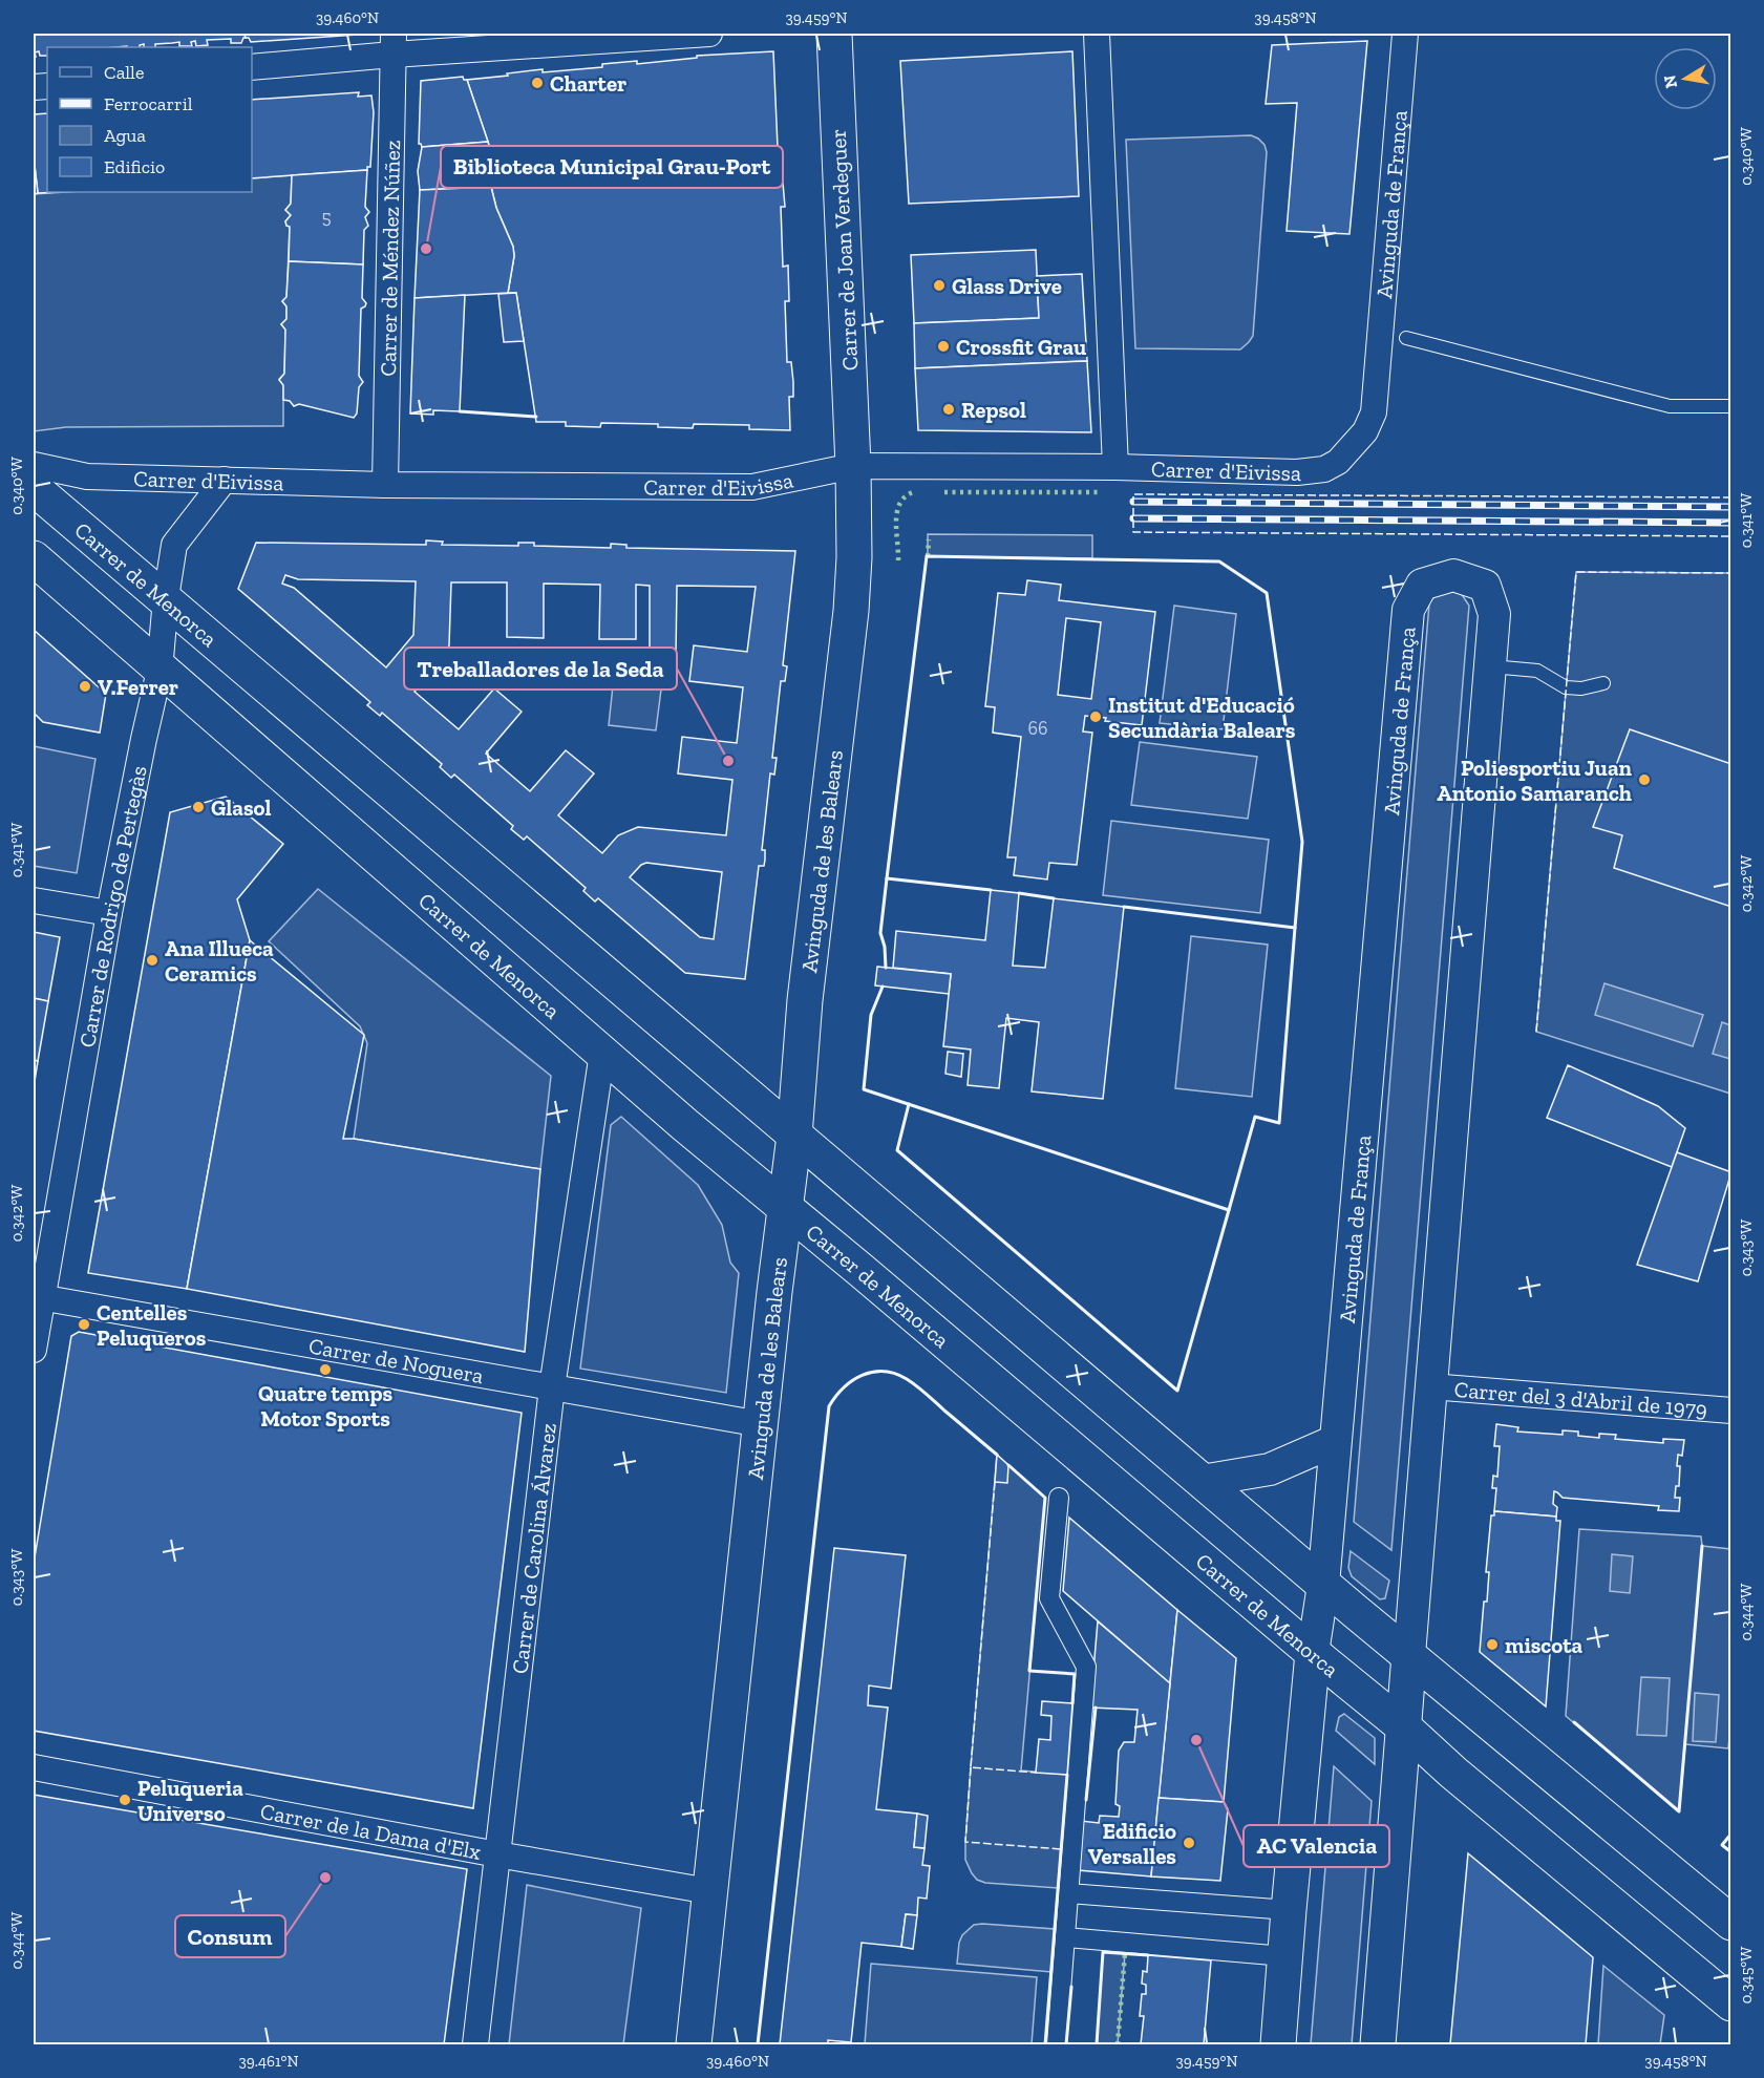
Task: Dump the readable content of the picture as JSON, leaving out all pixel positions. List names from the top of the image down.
{
  "streets": {
    "main road": [
      "Avinguda de França",
      "Carrer de Joan Verdeguer",
      "Carrer de Menorca",
      "Avinguda de les Balears"
    ],
    "street": [
      "Carrer de Méndez Núñez",
      "Carrer d'Eivissa",
      "Carrer de Rodrigo de Pertegàs",
      "Carrer de Noguera",
      "Carrer del 3 d'Abril de 1979",
      "Carrer de Carolina Álvarez",
      "Carrer de la Dama d'Elx"
    ]
  },
  "crossings": [
    ["Avinguda de França", "Carrer d'Eivissa"],
    ["Avinguda de França", "Carrer de Menorca"],
    ["Avinguda de França", "Carrer del 3 d'Abril de 1979"],
    ["Carrer de Joan Verdeguer", "Carrer d'Eivissa"],
    ["Carrer de Joan Verdeguer", "Avinguda de les Balears"],
    ["Carrer de Méndez Núñez", "Carrer d'Eivissa"],
    ["Carrer d'Eivissa", "Avinguda de les Balears"],
    ["Carrer d'Eivissa", "Carrer de Rodrigo de Pertegàs"],
    ["Carrer de Menorca", "Avinguda de les Balears"],
    ["Carrer de Menorca", "Carrer de Rodrigo de Pertegàs"],
    ["Carrer de Menorca", "Carrer de Carolina Álvarez"],
    ["Avinguda de les Balears", "Carrer de Noguera"],
    ["Avinguda de les Balears", "Carrer de la Dama d'Elx"],
    ["Carrer de Rodrigo de Pertegàs", "Carrer de Noguera"],
    ["Carrer de Noguera", "Carrer de Carolina Álvarez"],
    ["Carrer de Carolina Álvarez", "Carrer de la Dama d'Elx"]
  ],
  "places": [
    "Charter",
    "Biblioteca Municipal Grau-Port",
    "Glass Drive",
    "Crossfit Grau",
    "Repsol",
    "V.Ferrer",
    "Institut d'Educació Secundària Balears",
    "Treballadores de la Seda",
    "Poliesportiu Juan Antonio Samaranch",
    "Glasol",
    "Ana Illueca Ceramics",
    "Centelles Peluqueros",
    "Quatre temps Motor Sports",
    "miscota",
    "AC Valencia",
    "Peluqueria Universo",
    "Edificio Versalles",
    "Consum"
  ],
  "house_numbers": ["5", "66"],
  "legend": [
    "Calle",
    "Ferrocarril",
    "Agua",
    "Edificio"
  ],
  "north": "left",
  "coordinates": [
    "39.460°N",
    "39.459°N",
    "39.458°N",
    "0.340°W",
    "0.341°W",
    "0.342°W",
    "0.343°W",
    "0.344°W",
    "0.345°W",
    "39.461°N"
  ]
}
